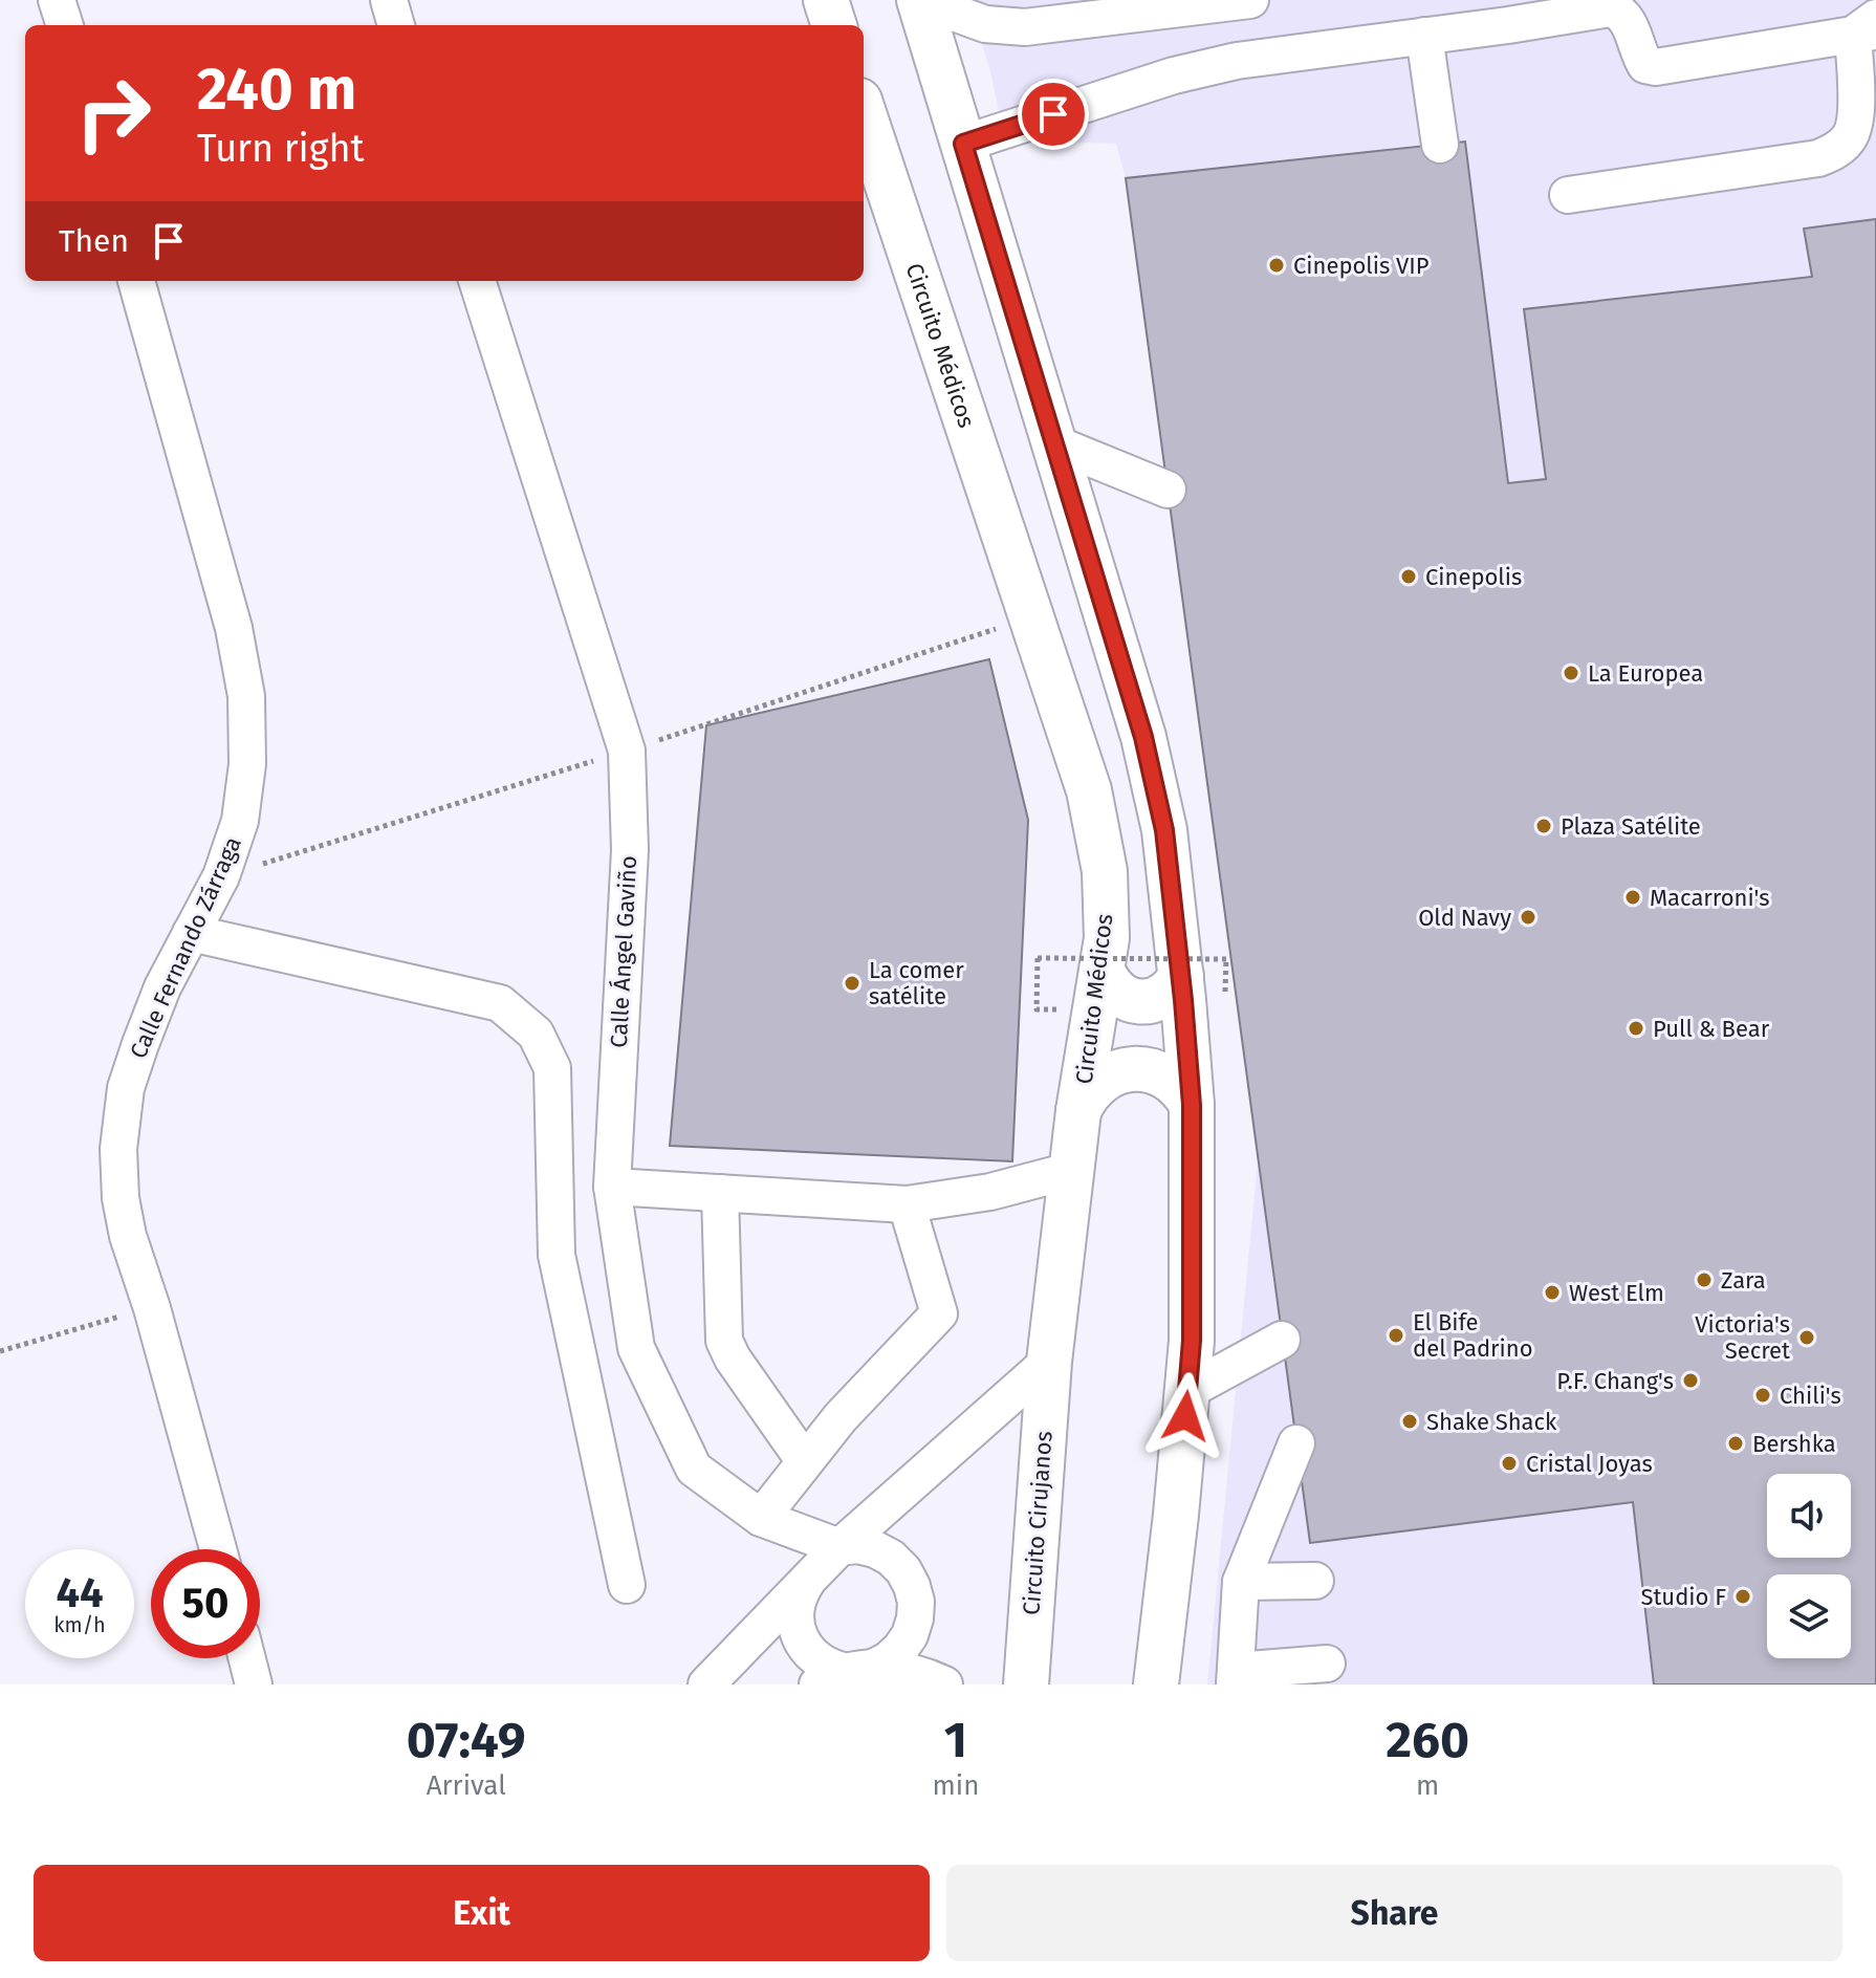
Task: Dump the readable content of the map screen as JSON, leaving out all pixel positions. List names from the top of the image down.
{
  "streets": {
    "main road": ["Circuito Médicos", "Circuito Cirujanos"],
    "street": ["Calle Fernando Zárraga", "Calle Ángel Gaviño"]
  },
  "crossings": [
    ["Circuito Médicos", "Circuito Cirujanos"]
  ],
  "places": [
    "Cinepolis VIP",
    "Cinepolis",
    "La Europea",
    "Plaza Satélite",
    "Macarroni's",
    "Old Navy",
    "La comer satélite",
    "Pull & Bear",
    "Zara",
    "West Elm",
    "El Bife del Padrino",
    "Victoria's Secret",
    "P.F. Chang's",
    "Chili's",
    "Shake Shack",
    "Bershka",
    "Cristal Joyas",
    "Studio F"
  ],
  "page": {
    "turn": ["240 m", "Turn right"],
    "then": "Then",
    "speed": "44 km/h",
    "limit": "50",
    "eta": [
      "07:49",
      "Arrival",
      "1",
      "min",
      "260",
      "m"
    ],
    "buttons": ["Exit", "Share"]
  }
}
